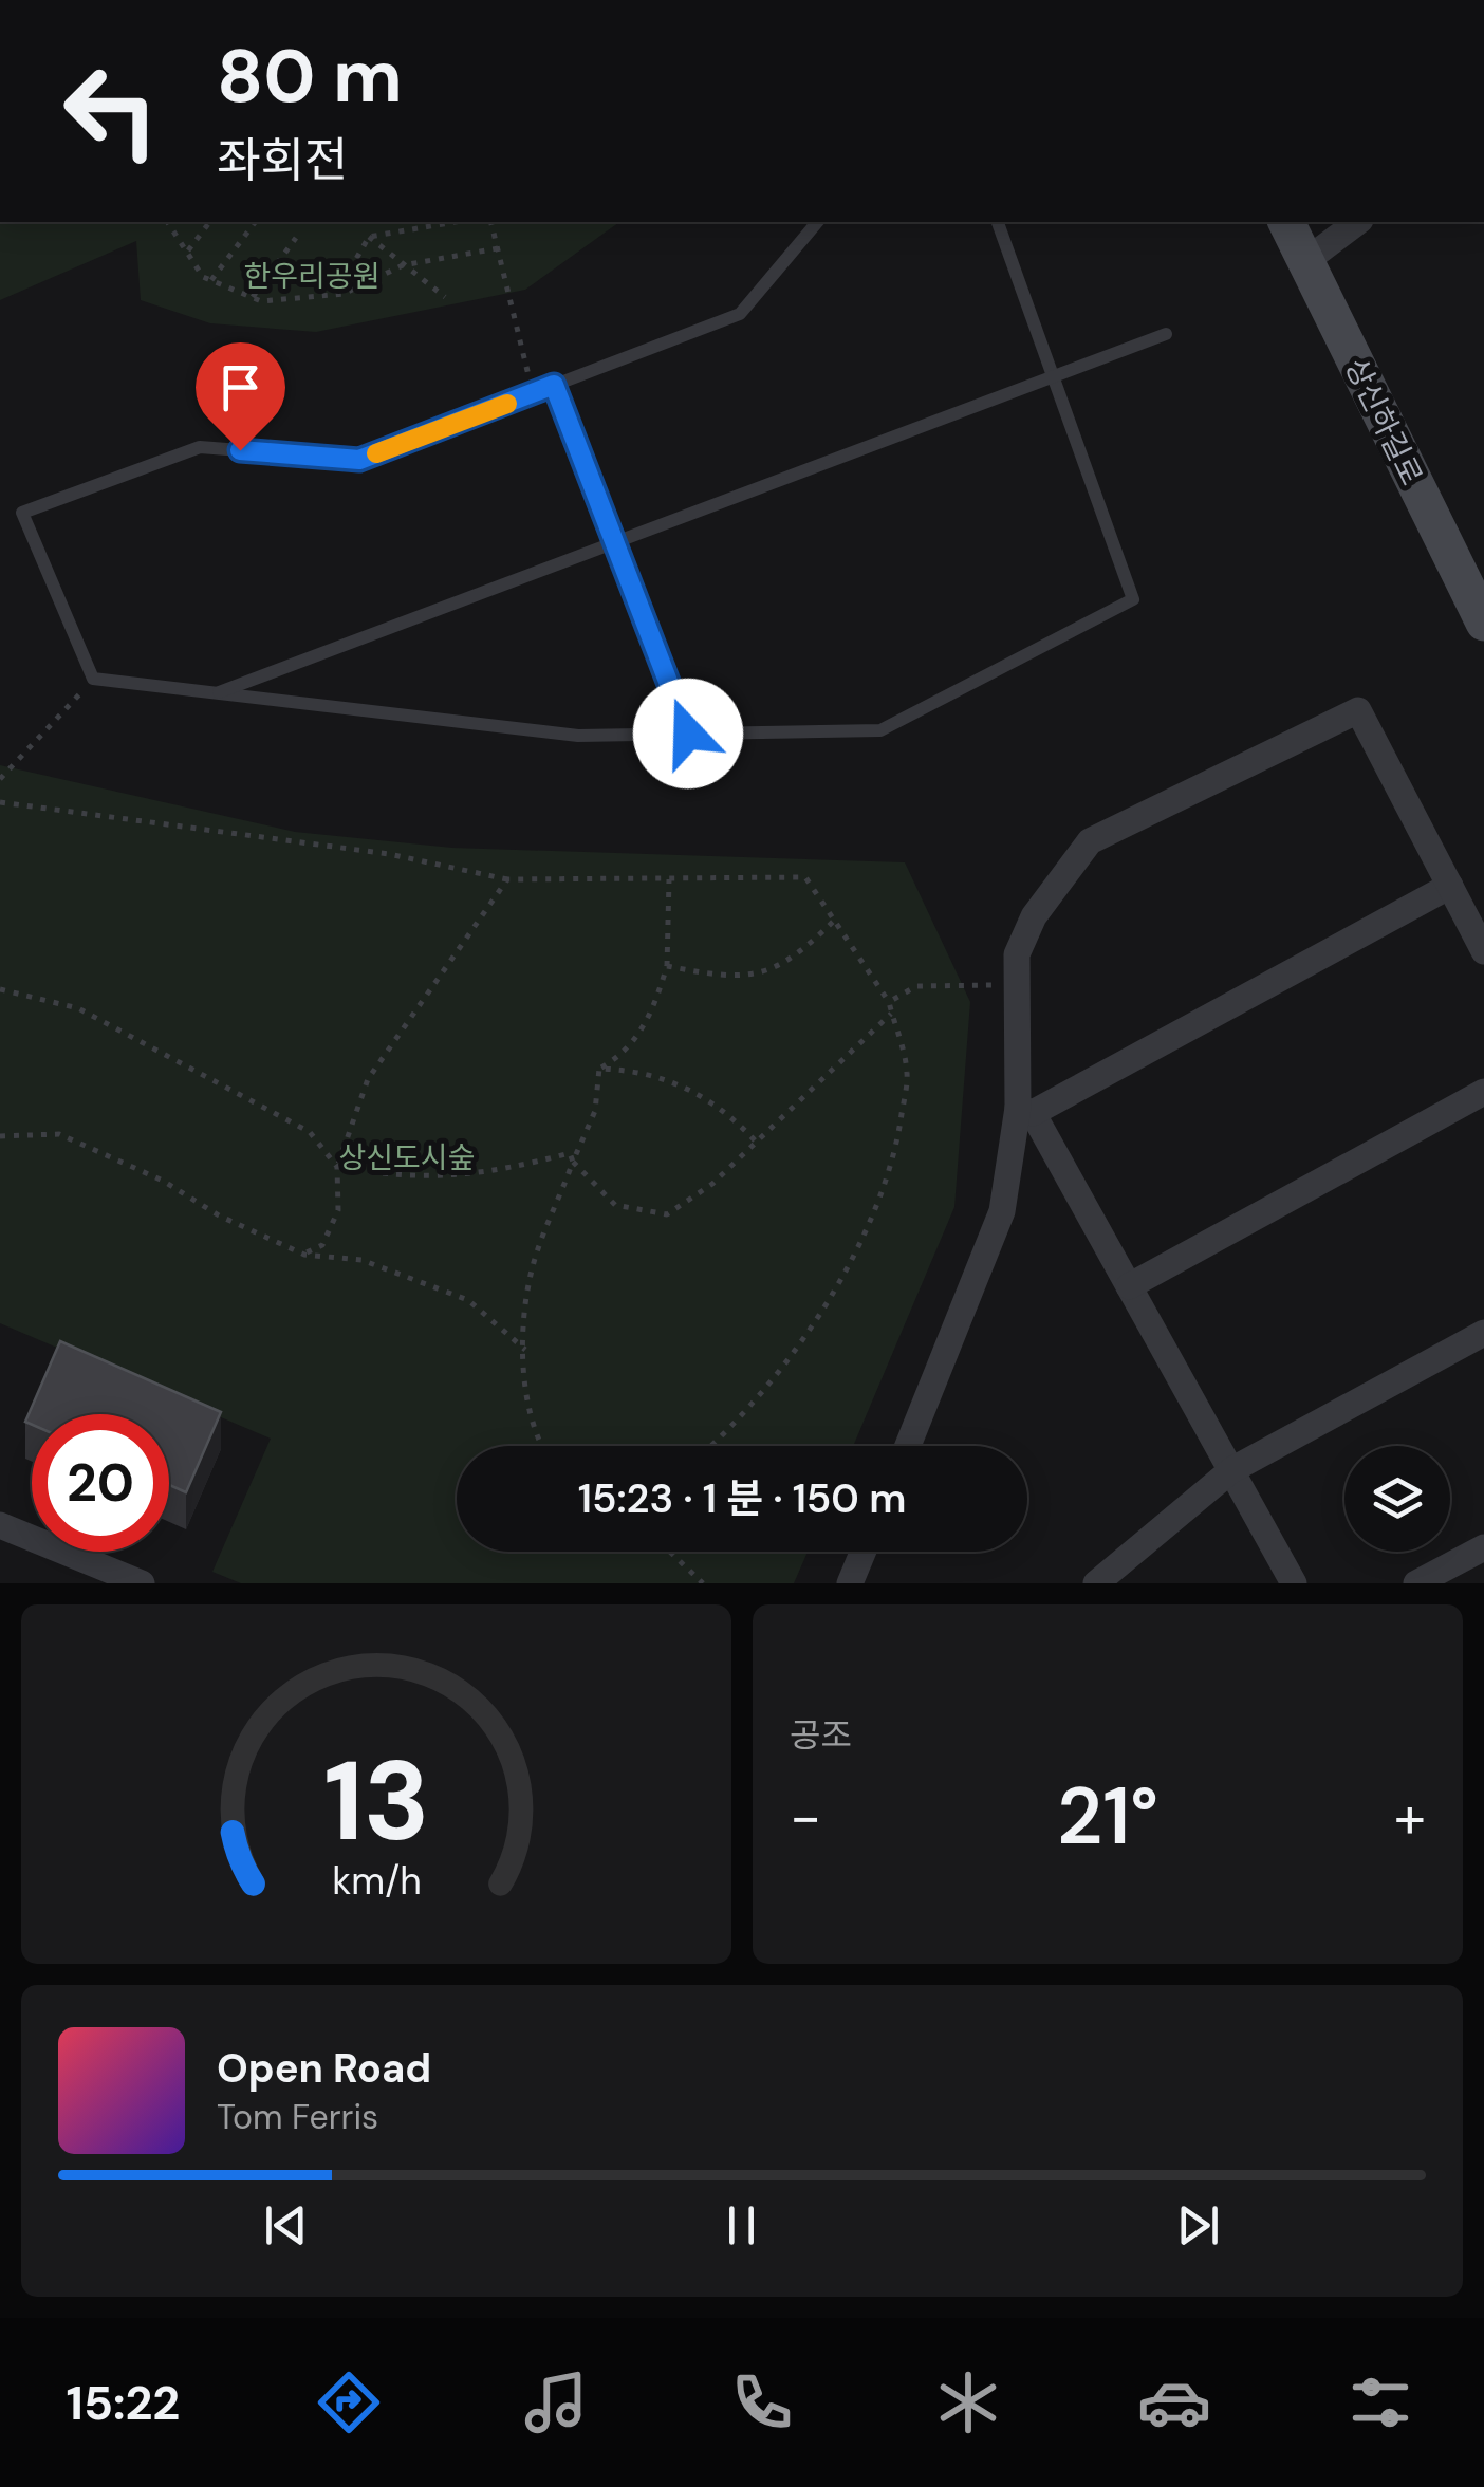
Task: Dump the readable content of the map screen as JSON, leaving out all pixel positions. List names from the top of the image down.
{
  "streets": {
    "street": ["상신하길로"]
  },
  "parks": ["한우리공원", "상신도시숲"],
  "page": {
    "turn": ["80 m", "좌회전"],
    "limit": "20",
    "trip": "15:23 · 1 분 · 150 m",
    "tile": "공조",
    "heat": ["−", "21°", "+"],
    "song": ["Open Road", "Tom Ferris"],
    "tabs": "15:22",
    "gauge": ["13", "km/h"]
  }
}
